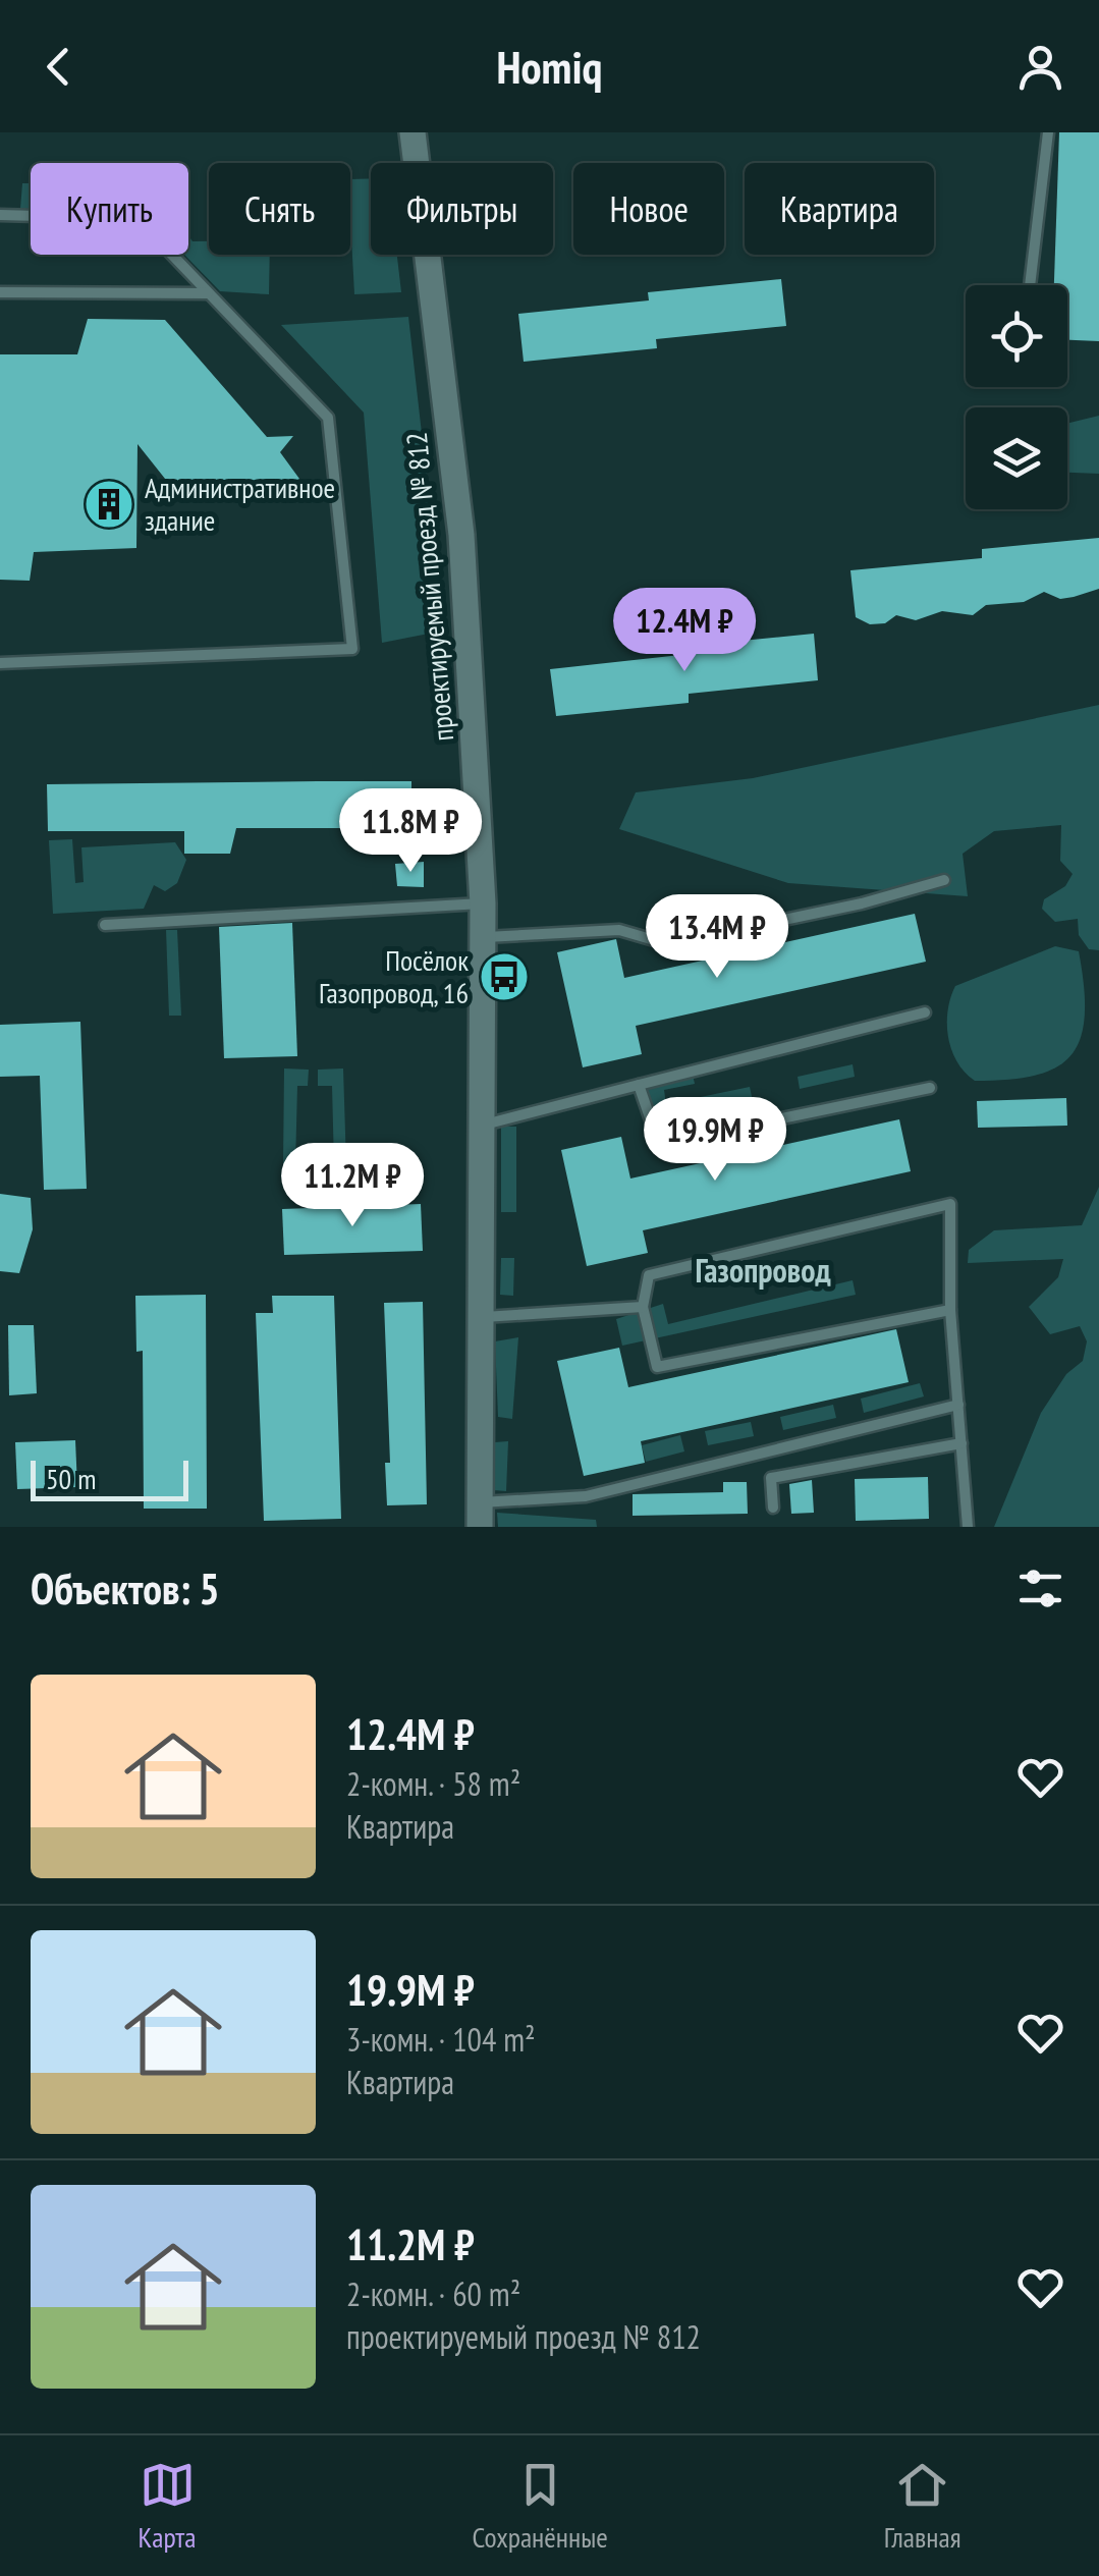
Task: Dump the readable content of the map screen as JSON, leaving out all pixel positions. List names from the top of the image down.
{
  "streets": {
    "street": ["проектируемый проезд № 812"]
  },
  "districts": ["Газопровод"],
  "places": {
    "building": ["Административное здание"],
    "bus stop": ["Посёлок Газопровод, 16"]
  },
  "scale_bar": "50 m",
  "page": {
    "header": "Homiq",
    "chip": [
      "Купить",
      "Снять",
      "Фильтры",
      "Новое",
      "Квартира"
    ],
    "price": [
      "12.4M ₽",
      "11.8M ₽",
      "13.4M ₽",
      "19.9M ₽",
      "11.2M ₽"
    ],
    "scale": "50 m",
    "heading": "Объектов: 5",
    "list": [
      {
        "name": "12.4M ₽",
        "note": "2-комн. · 58 m² · Квартира"
      },
      {
        "name": "19.9M ₽",
        "note": "3-комн. · 104 m² · Квартира"
      },
      {
        "name": "11.2M ₽",
        "note": "2-комн. · 60 m² · проектируемый проезд № 812"
      }
    ],
    "tabs": ["Карта", "Сохранённые", "Главная"]
  }
}
